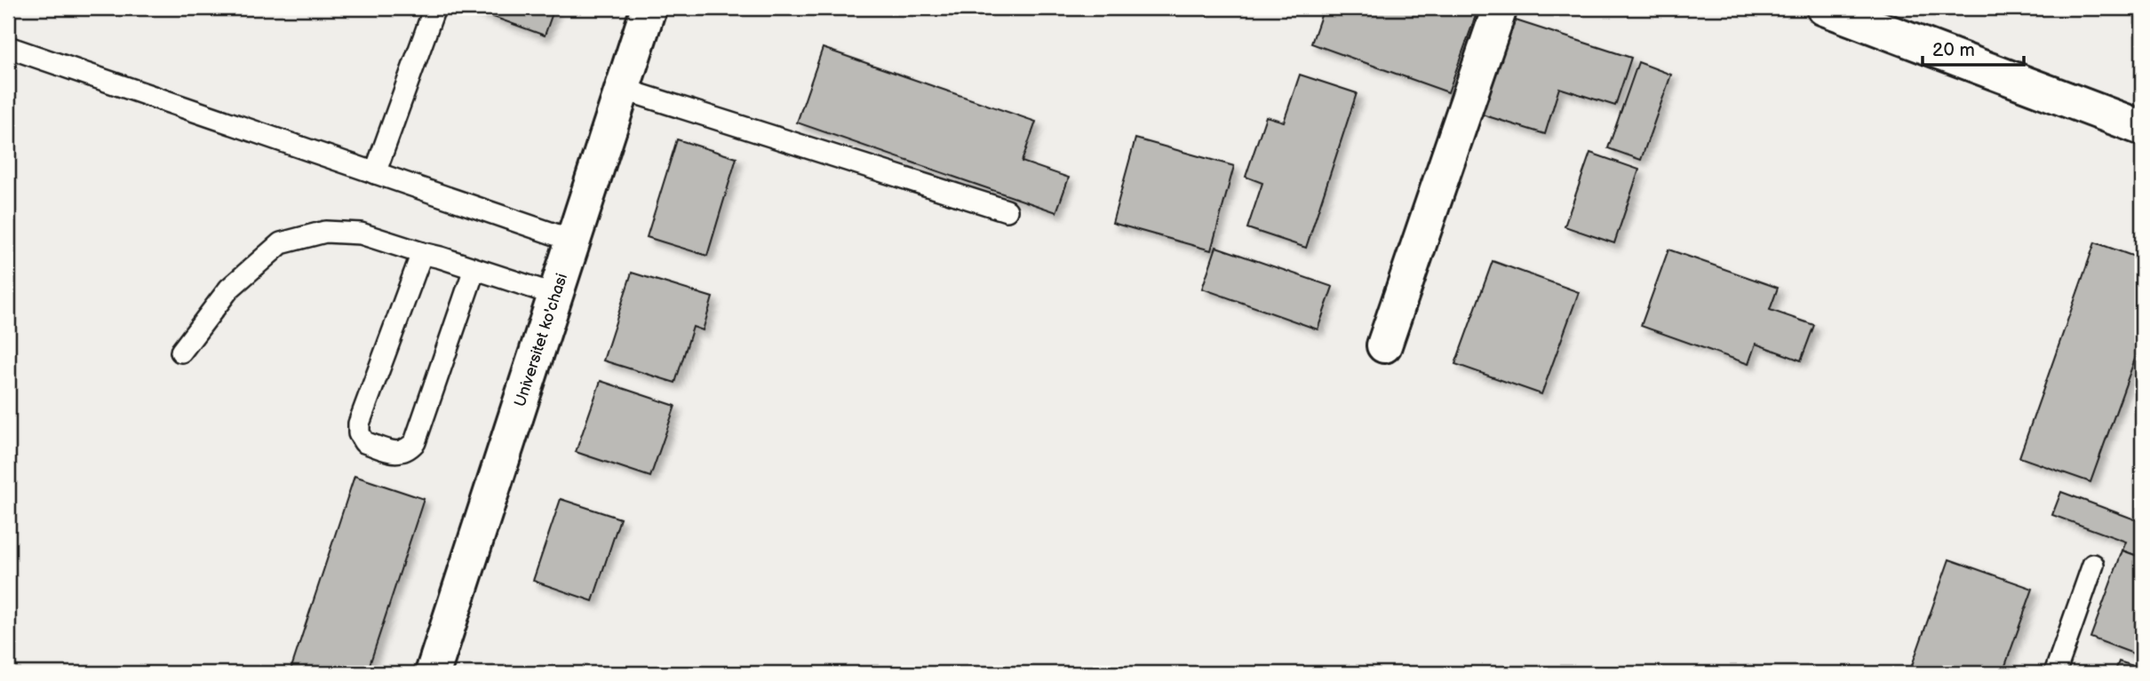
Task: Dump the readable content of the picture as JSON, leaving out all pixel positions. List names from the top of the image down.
{
  "streets": {
    "main road": ["Universitet ko'chasi"]
  },
  "scale_bar": "20 m"
}
